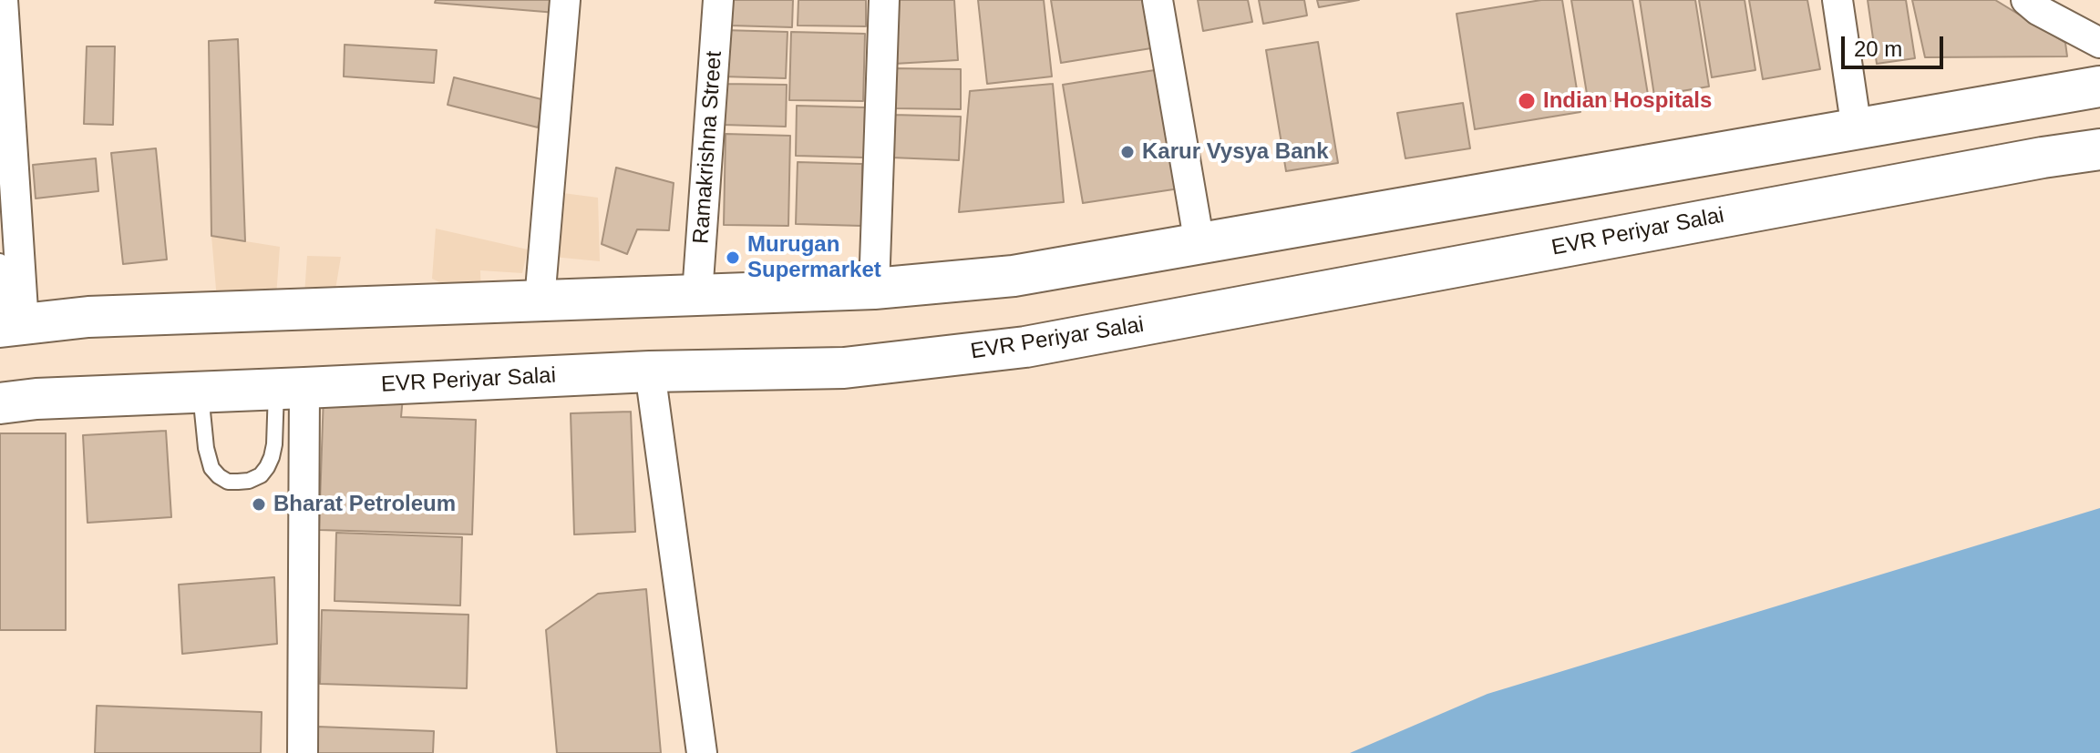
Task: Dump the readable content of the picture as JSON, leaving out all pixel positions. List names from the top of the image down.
{
  "streets": {
    "main road": ["EVR Periyar Salai"],
    "street": ["Ramakrishna Street"]
  },
  "places": [
    "Indian Hospitals",
    "Karur Vysya Bank",
    "Murugan Supermarket",
    "Bharat Petroleum"
  ],
  "scale_bar": "20 m"
}
